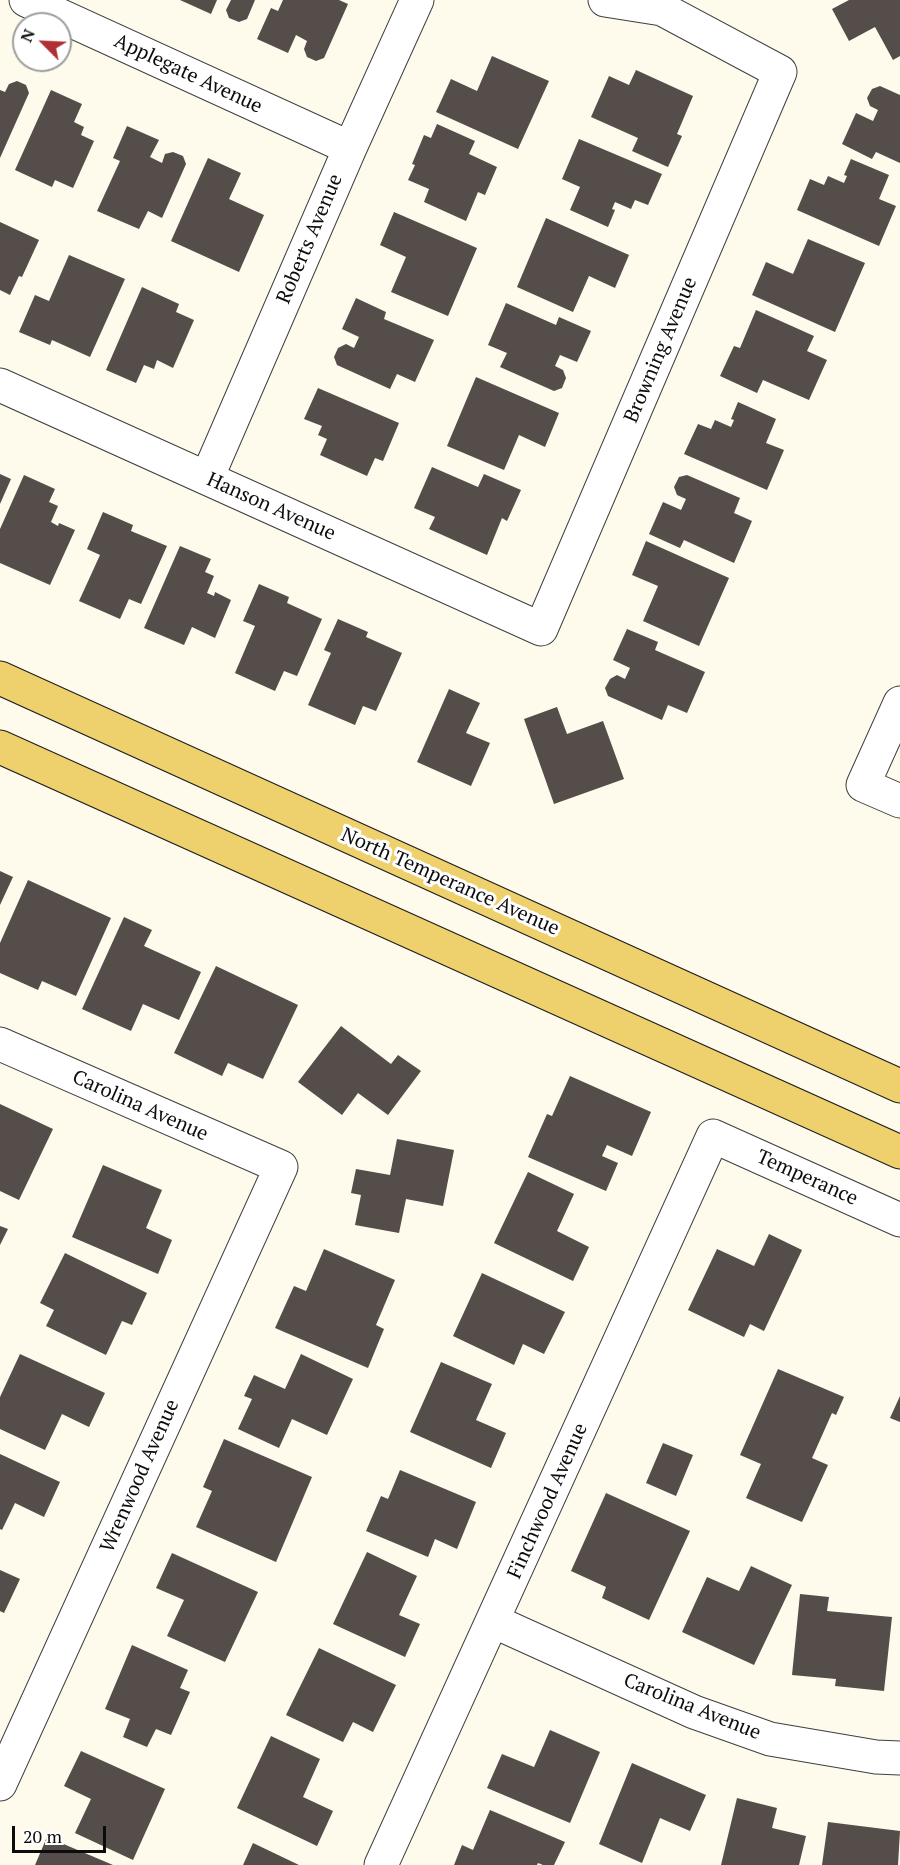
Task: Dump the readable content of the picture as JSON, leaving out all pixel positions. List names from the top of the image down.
{
  "streets": {
    "main road": ["North Temperance Avenue"],
    "street": [
      "Applegate Avenue",
      "Roberts Avenue",
      "Browning Avenue",
      "Hanson Avenue",
      "Carolina Avenue",
      "Temperance",
      "Wrenwood Avenue",
      "Finchwood Avenue"
    ]
  },
  "crossings": [
    ["Applegate Avenue", "Roberts Avenue"],
    ["Roberts Avenue", "Hanson Avenue"],
    ["Browning Avenue", "Hanson Avenue"],
    ["Carolina Avenue", "Wrenwood Avenue"],
    ["Carolina Avenue", "Finchwood Avenue"],
    ["Temperance", "Finchwood Avenue"]
  ],
  "scale_bar": "20 m",
  "north": "top left"
}
